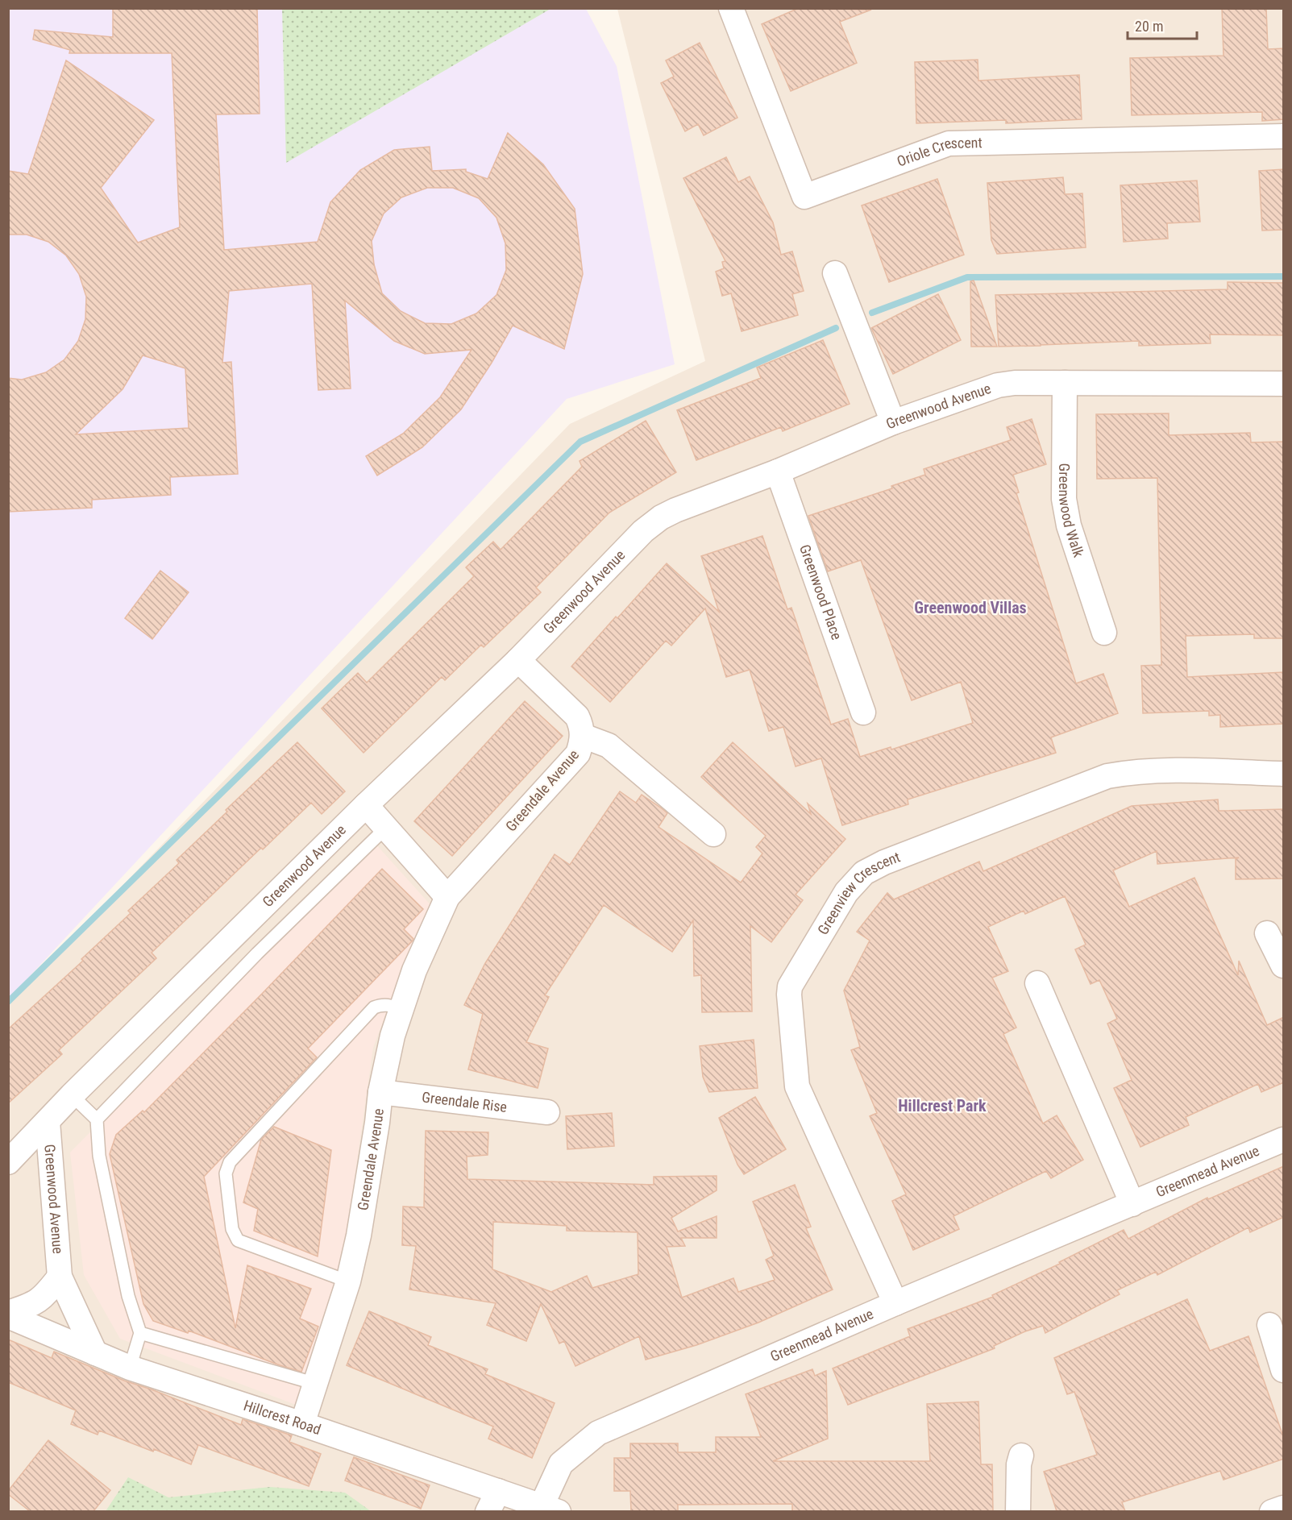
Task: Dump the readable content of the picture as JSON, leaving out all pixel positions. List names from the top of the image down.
{
  "streets": {
    "street": [
      "Oriole Crescent",
      "Greenwood Avenue",
      "Greenwood Walk",
      "Greenwood Place",
      "Greendale Avenue",
      "Greenview Crescent",
      "Greendale Rise",
      "Greenmead Avenue",
      "Hillcrest Road"
    ]
  },
  "crossings": [
    ["Greenwood Avenue", "Greenwood Walk"],
    ["Greenwood Avenue", "Greenwood Place"],
    ["Greenwood Avenue", "Greendale Avenue"],
    ["Greenwood Avenue", "Hillcrest Road"],
    ["Greendale Avenue", "Greendale Rise"],
    ["Greendale Avenue", "Hillcrest Road"],
    ["Greenview Crescent", "Greenmead Avenue"],
    ["Greenmead Avenue", "Hillcrest Road"]
  ],
  "districts": ["Greenwood Villas", "Hillcrest Park"],
  "scale_bar": "20 m"
}
